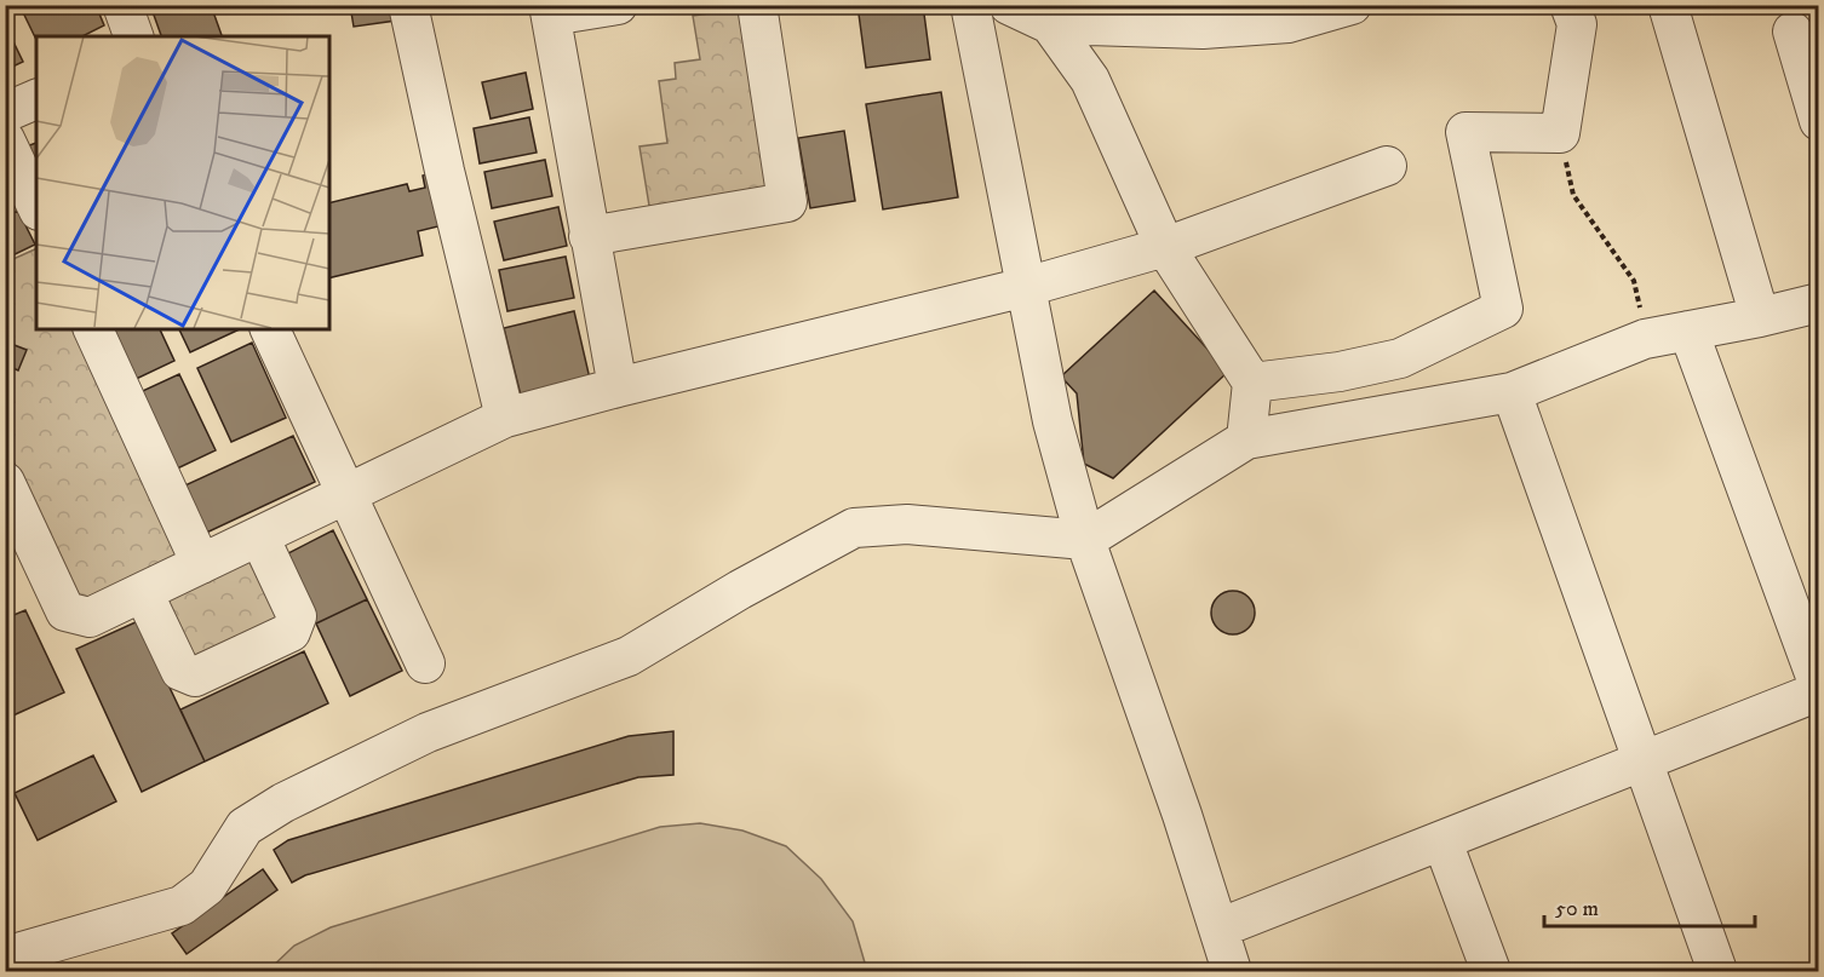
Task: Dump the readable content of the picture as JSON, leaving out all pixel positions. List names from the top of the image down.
{
  "scale_bar": "50 m"
}
